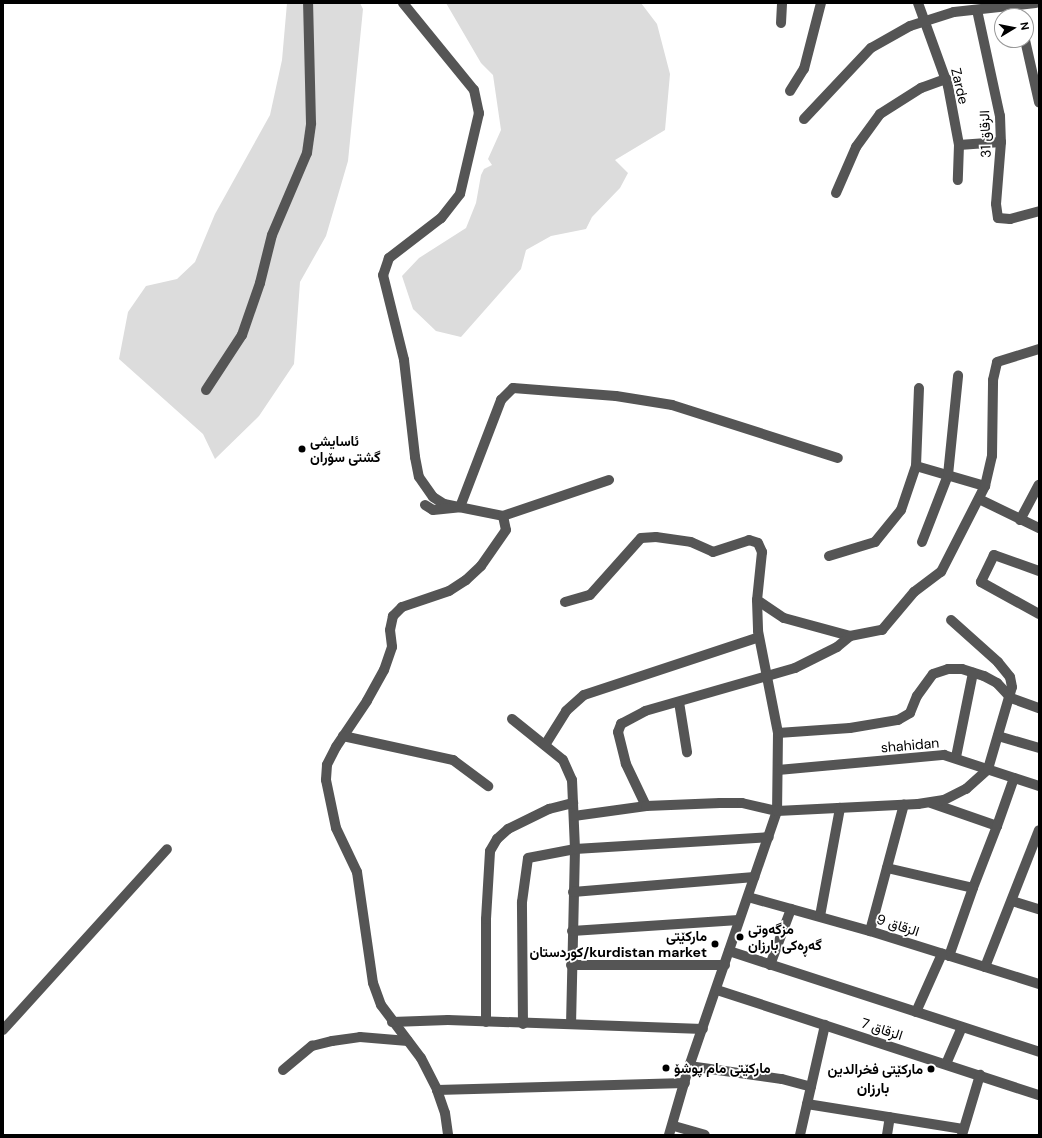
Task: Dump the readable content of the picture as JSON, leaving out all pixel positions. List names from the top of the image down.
{
  "streets": {
    "street": [
      "Zarde",
      "الزقاق 31",
      "shahidan",
      "الزقاق 9",
      "الزقاق 7"
    ]
  },
  "districts": ["بارزان"],
  "places": [
    "ئاسایشی گشتی سۆران",
    "مزگەوتی گەڕەکی بارزان",
    "مارکێتی کوردستان/kurdistan market",
    "مارکێتی مام پوشۆ",
    "مارکێتی فخرالدین"
  ],
  "north": "right"
}
